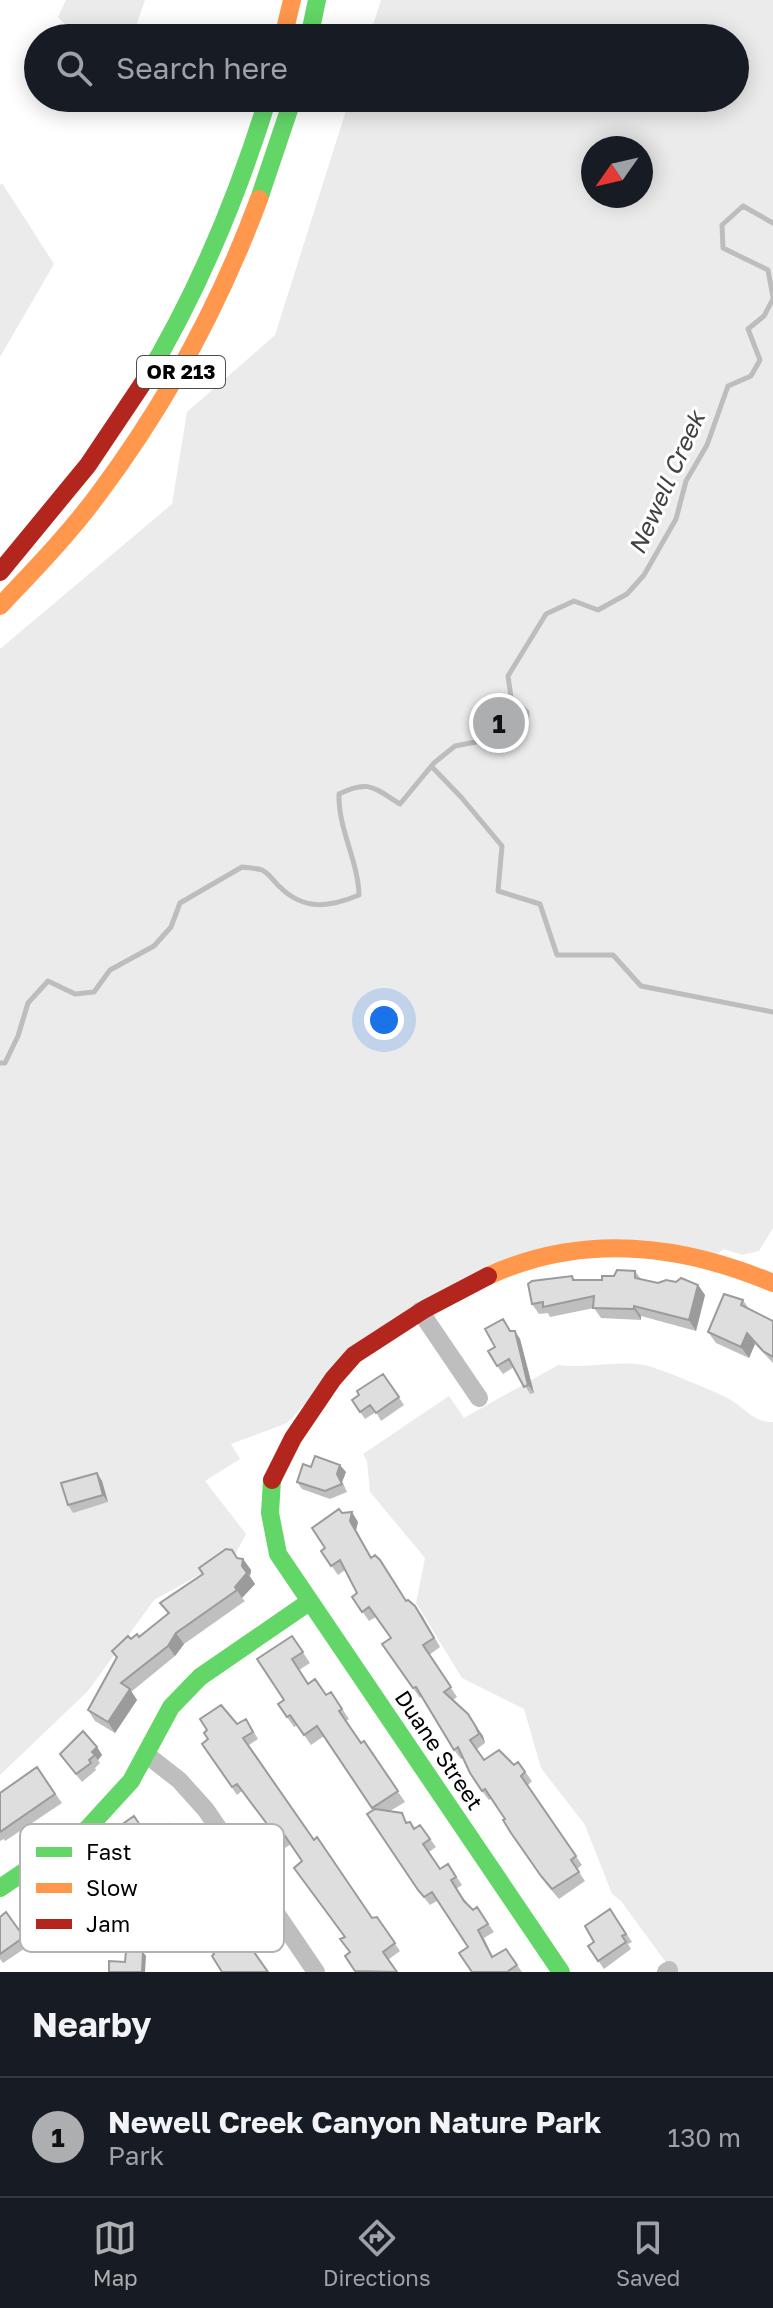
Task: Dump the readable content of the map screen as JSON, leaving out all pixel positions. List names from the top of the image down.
{
  "streets": {
    "main road": ["OR 213", "Duane Street"]
  },
  "water": ["Newell Creek"],
  "legend": ["Fast", "Slow", "Jam"],
  "north": "bottom left",
  "page": {
    "search": "Search here",
    "pins": "1",
    "heading": "Nearby",
    "list": [
      {
        "mark": "1",
        "name": "Newell Creek Canyon Nature Park",
        "note": "Park",
        "value": "130 m"
      }
    ],
    "nav": ["Map", "Directions", "Saved"]
  }
}
